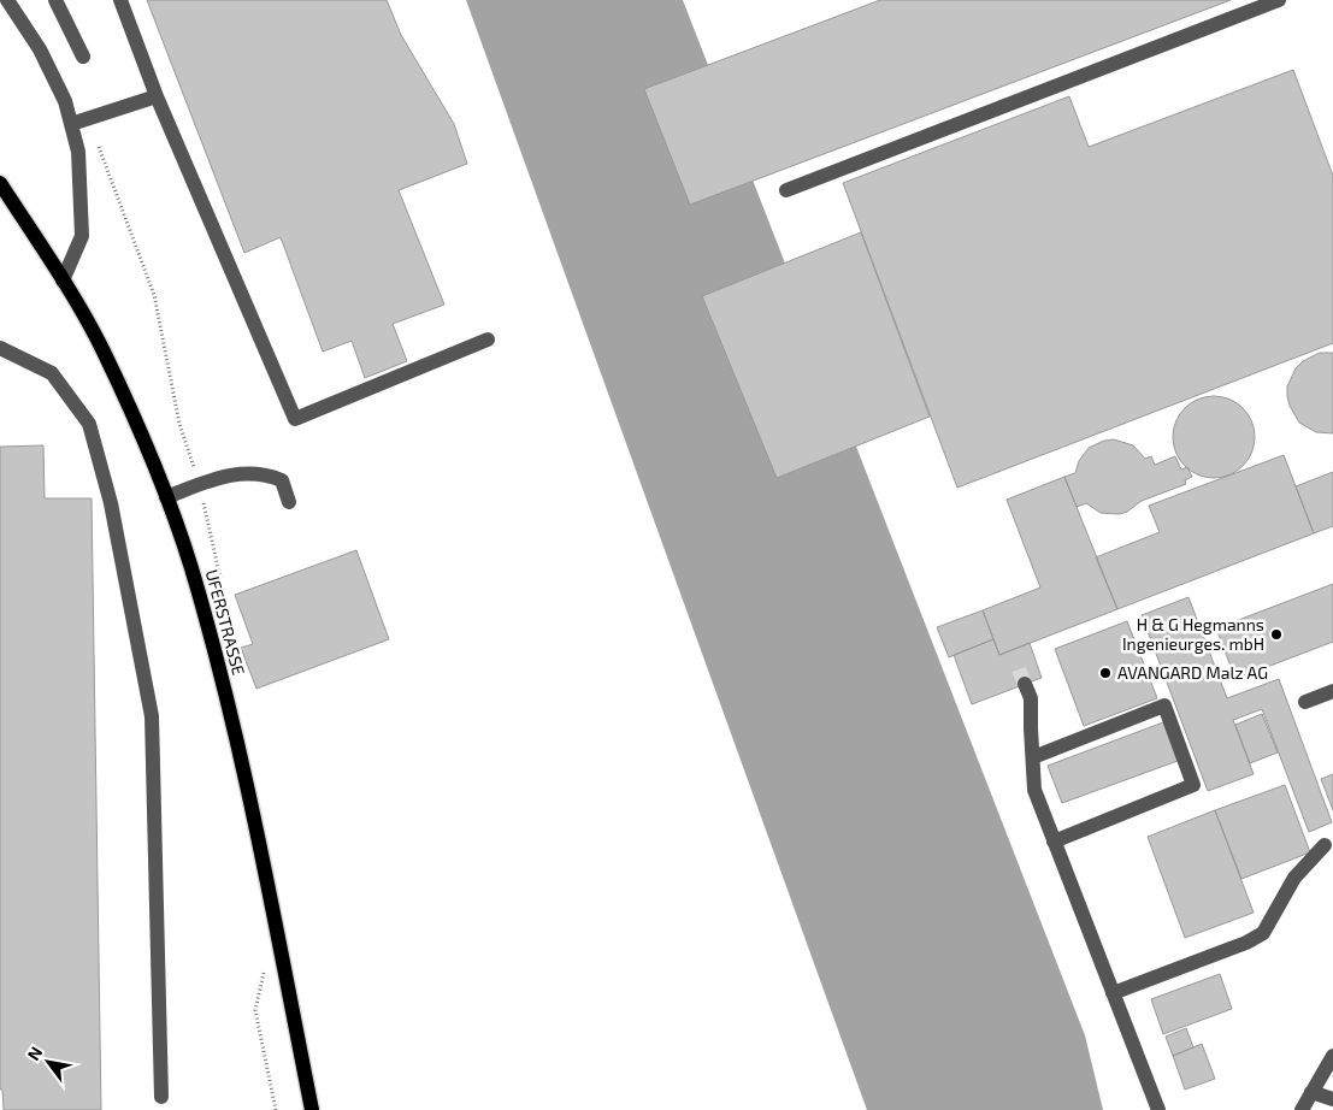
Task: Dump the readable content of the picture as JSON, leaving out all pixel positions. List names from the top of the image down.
{
  "streets": {
    "main road": ["UFERSTRASSE"]
  },
  "places": ["H & G Hegmanns Ingenieurges. mbH", "AVANGARD Malz AG"],
  "north": "top left"
}
